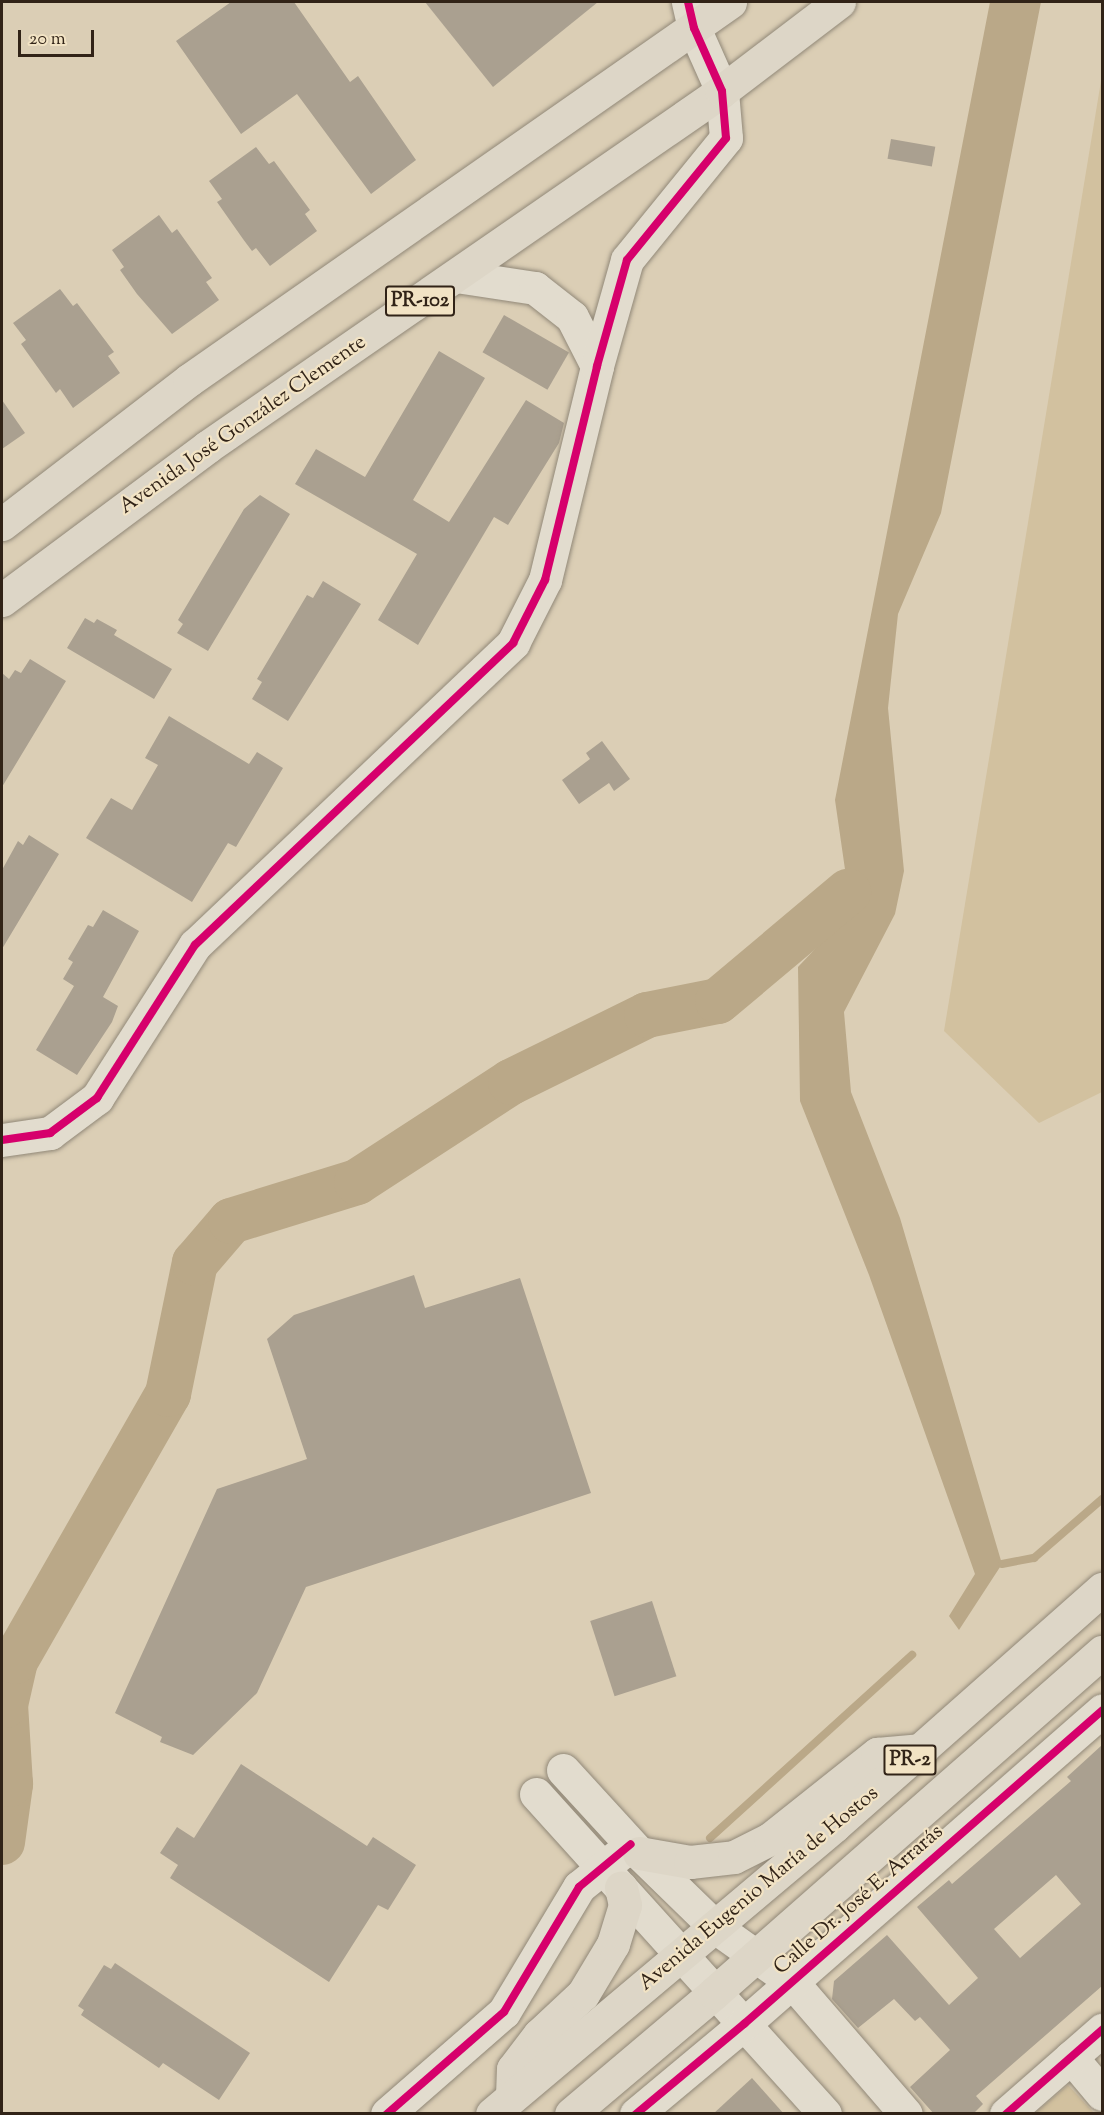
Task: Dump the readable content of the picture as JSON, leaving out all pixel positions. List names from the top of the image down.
{
  "streets": {
    "main road": [
      "PR-102",
      "Avenida José González Clemente",
      "PR-2",
      "Avenida Eugenio María de Hostos"
    ],
    "street": ["Calle Dr. José E. Arrarás"]
  },
  "scale_bar": "20 m"
}
